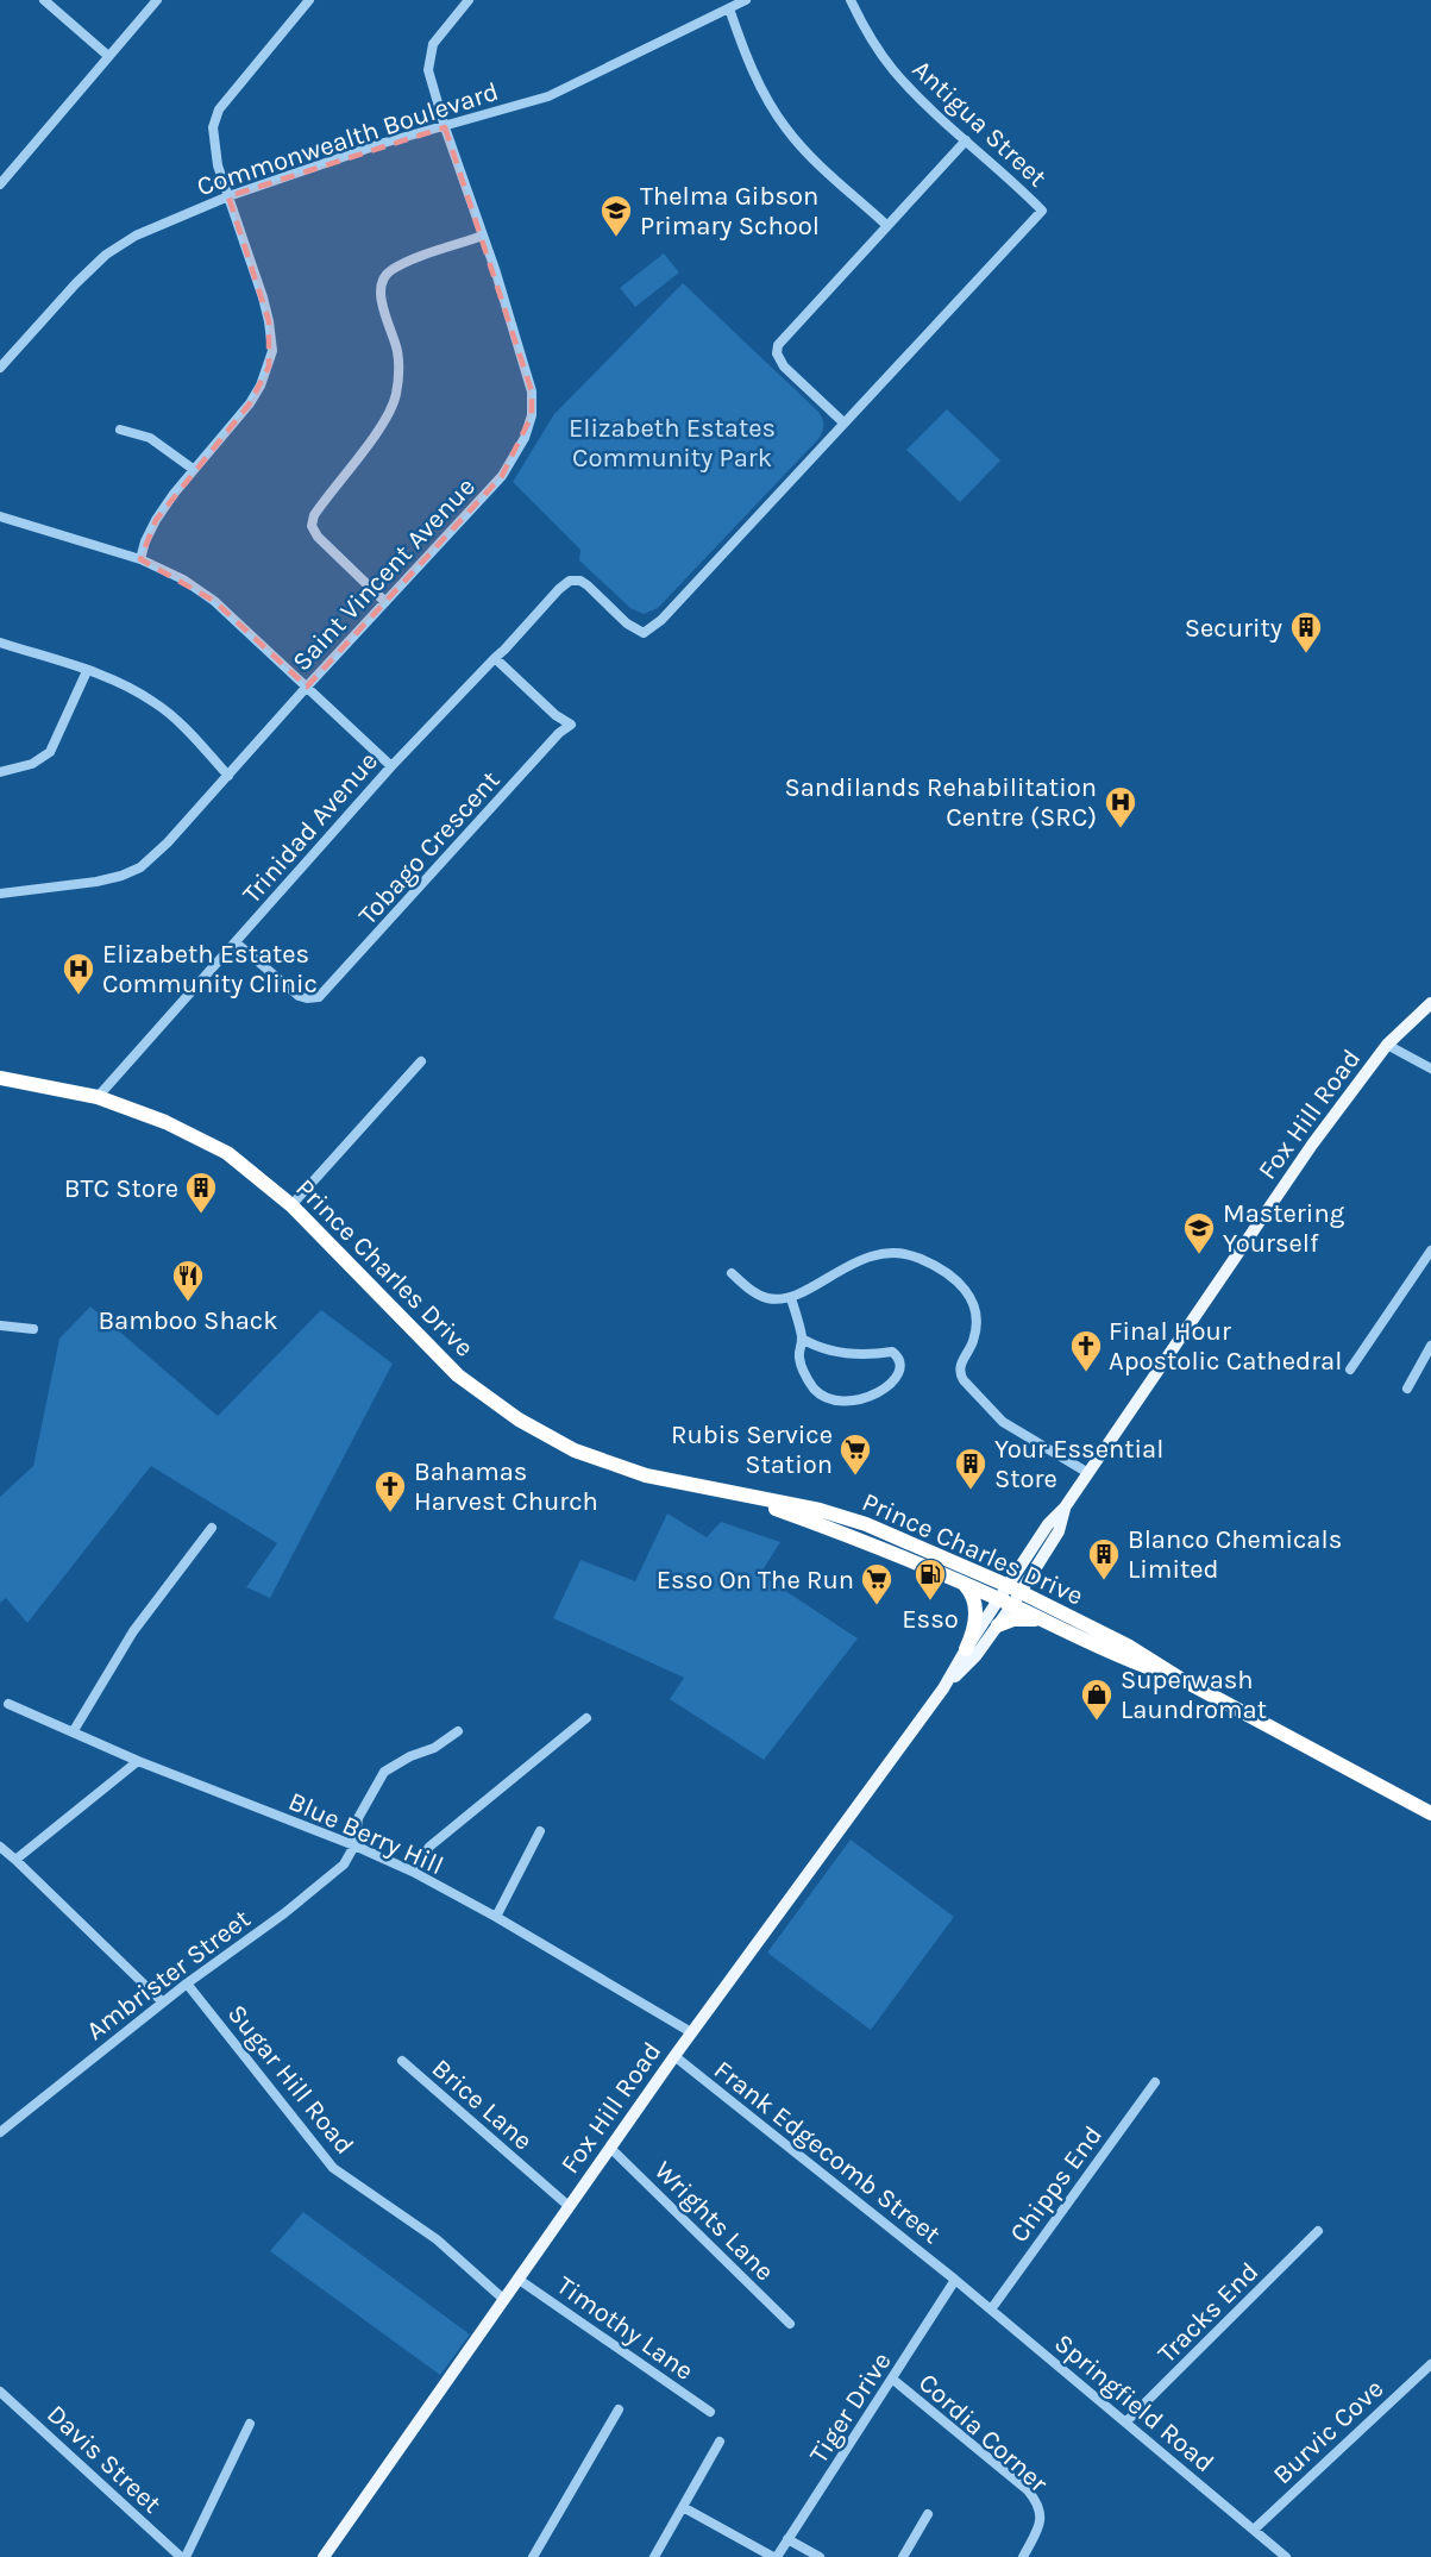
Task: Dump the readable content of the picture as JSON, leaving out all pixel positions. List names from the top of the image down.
{
  "streets": {
    "highway": ["Prince Charles Drive"],
    "main road": ["Fox Hill Road"],
    "street": [
      "Antigua Street",
      "Commonwealth Boulevard",
      "Saint Vincent Avenue",
      "Trinidad Avenue",
      "Tobago Crescent",
      "Blue Berry Hill",
      "Ambrister Street",
      "Sugar Hill Road",
      "Brice Lane",
      "Frank Edgecomb Street",
      "Chipps End",
      "Wrights Lane",
      "Tracks End",
      "Timothy Lane",
      "Springfield Road",
      "Tiger Drive",
      "Burvic Cove",
      "Cordia Corner",
      "Davis Street"
    ]
  },
  "crossings": [
    ["Antigua Street", "Trinidad Avenue"],
    ["Commonwealth Boulevard", "Saint Vincent Avenue"],
    ["Trinidad Avenue", "Tobago Crescent"],
    ["Trinidad Avenue", "Prince Charles Drive"],
    ["Fox Hill Road", "Prince Charles Drive"],
    ["Fox Hill Road", "Blue Berry Hill"],
    ["Fox Hill Road", "Sugar Hill Road"],
    ["Fox Hill Road", "Brice Lane"],
    ["Fox Hill Road", "Frank Edgecomb Street"],
    ["Fox Hill Road", "Wrights Lane"],
    ["Fox Hill Road", "Timothy Lane"],
    ["Blue Berry Hill", "Ambrister Street"],
    ["Ambrister Street", "Sugar Hill Road"],
    ["Frank Edgecomb Street", "Springfield Road"],
    ["Frank Edgecomb Street", "Tiger Drive"],
    ["Chipps End", "Springfield Road"],
    ["Tracks End", "Springfield Road"],
    ["Springfield Road", "Tiger Drive"],
    ["Springfield Road", "Burvic Cove"],
    ["Tiger Drive", "Cordia Corner"]
  ],
  "parks": ["Elizabeth Estates Community Park"],
  "places": {
    "school or university": ["Thelma Gibson Primary School", "Mastering Yourself"],
    "building": [
      "Security",
      "BTC Store",
      "Your Essential Store",
      "Blanco Chemicals Limited"
    ],
    "hospital": ["Sandilands Rehabilitation Centre (SRC)", "Elizabeth Estates Community Clinic"],
    "restaurant": ["Bamboo Shack"],
    "church": ["Final Hour Apostolic Cathedral", "Bahamas Harvest Church"],
    "supermarket": ["Rubis Service Station", "Esso On The Run"],
    "fuel station": ["Esso"],
    "shop": ["Superwash Laundromat"]
  }
}
